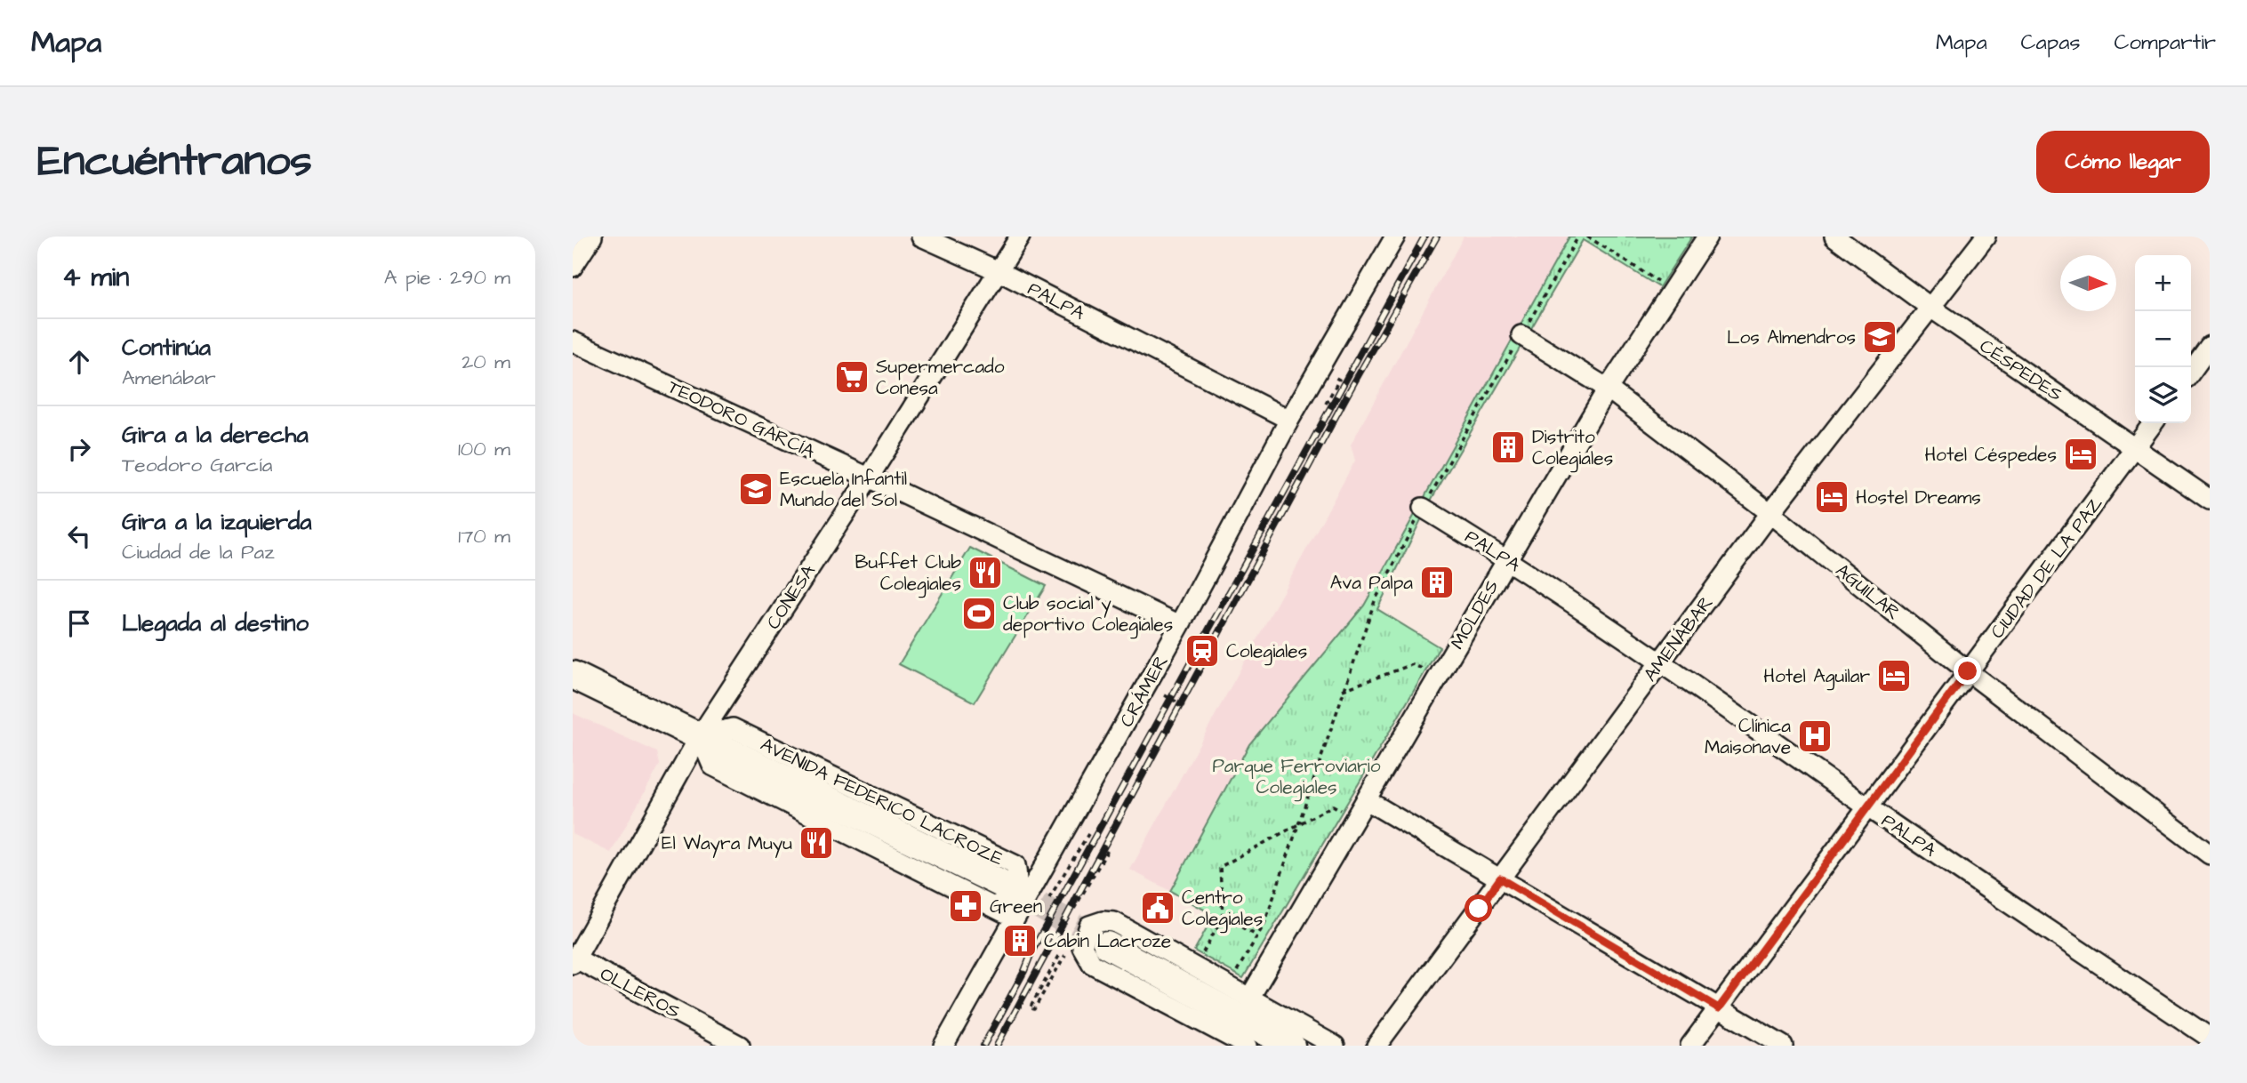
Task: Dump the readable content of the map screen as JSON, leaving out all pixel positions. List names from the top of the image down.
{
  "streets": {
    "main road": ["AVENIDA FEDERICO LACROZE"],
    "street": [
      "PALPA",
      "CÉSPEDES",
      "TEODORO GARCÍA",
      "CIUDAD DE LA PAZ",
      "AGUILAR",
      "CONESA",
      "MOLDES",
      "AMENÁBAR",
      "CRÁMER",
      "OLLEROS"
    ]
  },
  "crossings": [
    ["PALPA", "CIUDAD DE LA PAZ"],
    ["PALPA", "CONESA"],
    ["PALPA", "MOLDES"],
    ["PALPA", "AMENÁBAR"],
    ["PALPA", "CRÁMER"],
    ["CÉSPEDES", "CIUDAD DE LA PAZ"],
    ["CÉSPEDES", "AMENÁBAR"],
    ["TEODORO GARCÍA", "CONESA"],
    ["TEODORO GARCÍA", "CRÁMER"],
    ["CIUDAD DE LA PAZ", "AGUILAR"],
    ["AGUILAR", "MOLDES"],
    ["AGUILAR", "AMENÁBAR"],
    ["CONESA", "AVENIDA FEDERICO LACROZE"],
    ["CONESA", "OLLEROS"],
    ["CRÁMER", "AVENIDA FEDERICO LACROZE"]
  ],
  "parks": ["Parque Ferroviario Colegiales"],
  "places": {
    "school or university": ["Los Almendros", "Escuela Infantil Mundo del Sol"],
    "supermarket": ["Supermercado Conesa"],
    "building": ["Distrito Colegiales", "Ava Palpa", "Cabin Lacroze"],
    "hotel": ["Hotel Céspedes", "Hostel Dreams", "Hotel Aguilar"],
    "restaurant": ["Buffet Club Colegiales", "El Wayra Muyu"],
    "sports": ["Club social y deportivo Colegiales"],
    "station": ["Colegiales"],
    "hospital": ["Clínica Maisonave"],
    "pharmacy": ["Green"],
    "public building": ["Centro Colegiales"]
  },
  "north": "right",
  "page": {
    "header": "Mapa",
    "nav": ["Mapa", "Capas", "Compartir"],
    "buttons": "Cómo llegar",
    "title": "Encuéntranos",
    "heading": ["4 min", "A pie · 290 m"],
    "map_buttons": ["+", "−"],
    "list": [
      ["Continúa", "Amenábar", "20 m"],
      ["Gira a la derecha", "Teodoro García", "100 m"],
      ["Gira a la izquierda", "Ciudad de la Paz", "170 m"],
      "Llegada al destino"
    ]
  }
}
